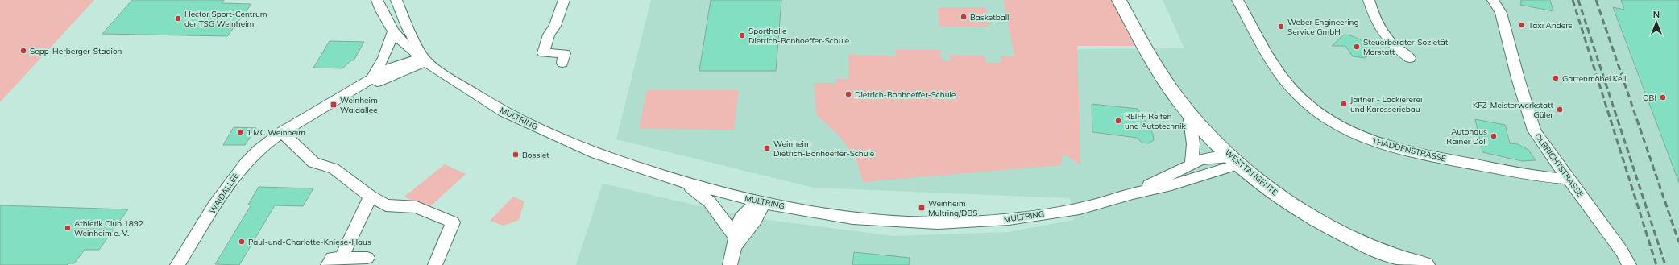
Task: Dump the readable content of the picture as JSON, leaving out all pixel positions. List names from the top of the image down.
{
  "streets": {
    "main road": ["WESTTANGENTE"],
    "street": [
      "MULTRING",
      "THADDENSTRASSE",
      "OLBRICHTSTRASSE",
      "WAIDALLEE"
    ]
  },
  "crossings": [
    ["MULTRING", "WESTTANGENTE"],
    ["MULTRING", "WAIDALLEE"],
    ["THADDENSTRASSE", "OLBRICHTSTRASSE"]
  ],
  "places": {
    "other": [
      "Basketball",
      "Hector Sport-Centrum der TSG Weinheim",
      "Taxi Anders",
      "Weber Engineering Service GmbH",
      "Sporthalle Dietrich-Bonhoeffer-Schule",
      "Steuerberater-Sozietät Morstatt",
      "Sepp-Herberger-Stadion",
      "Gartenmöbel Keil",
      "Dietrich-Bonhoeffer-Schule",
      "OBI",
      "Jaitner - Lackiererei und Karosseriebau",
      "KFZ-Meisterwerkstatt Güler",
      "REIFF Reifen und Autotechnik",
      "1.MC Weinheim",
      "Autohaus Rainer Doll",
      "Bosslet",
      "Athletik Club 1892 Weinheim e. V.",
      "Paul-und-Charlotte-Kniese-Haus"
    ],
    "transit": ["Weinheim Waidallee", "Weinheim Dietrich-Bonhoeffer-Schule", "Weinheim Multring/DBS"]
  },
  "north": "top"
}
